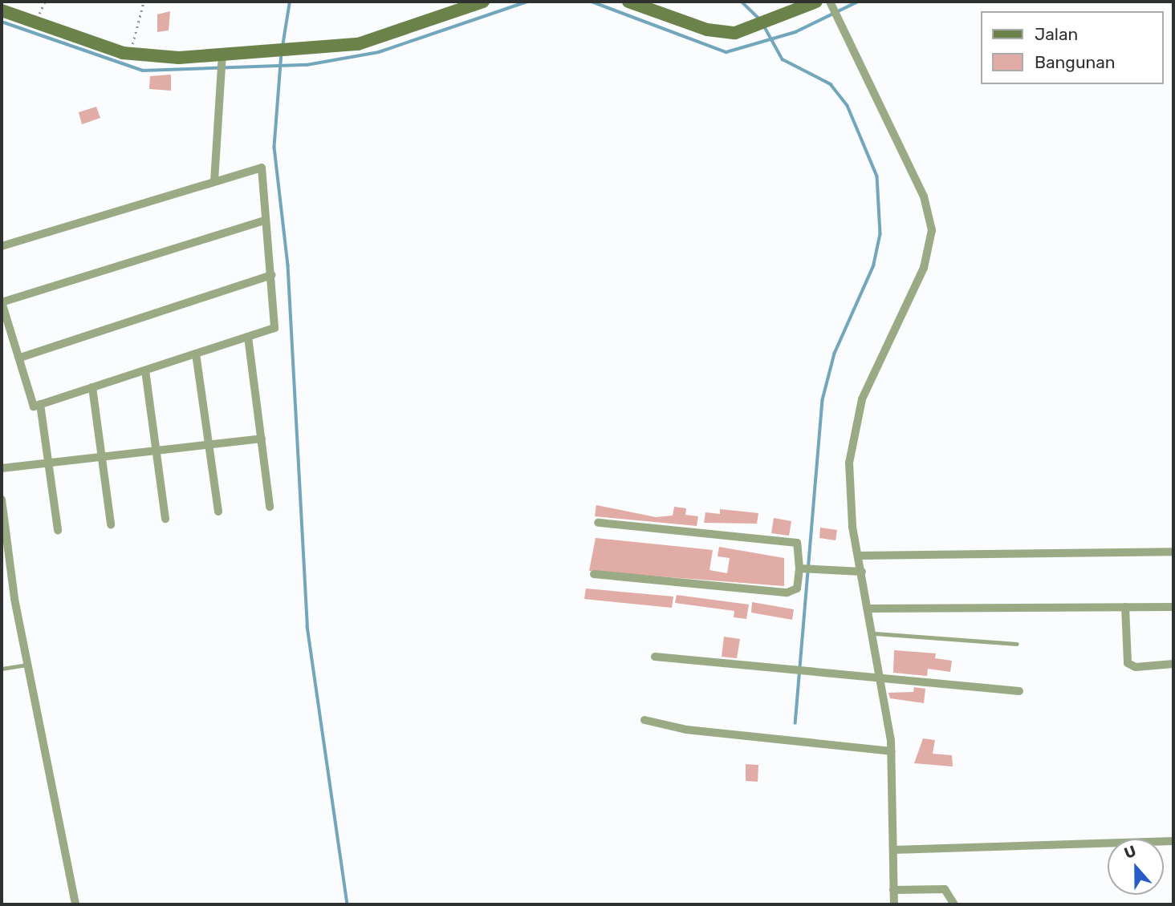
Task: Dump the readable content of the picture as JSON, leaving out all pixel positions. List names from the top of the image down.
{
  "legend": ["Jalan", "Bangunan"],
  "north": "top"
}
